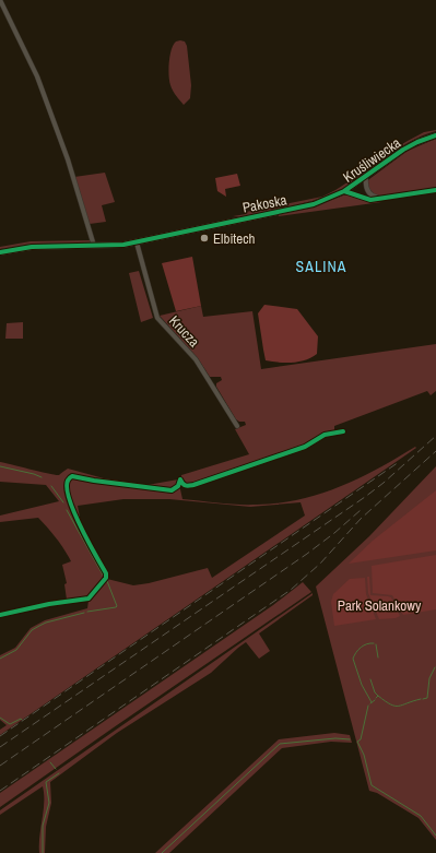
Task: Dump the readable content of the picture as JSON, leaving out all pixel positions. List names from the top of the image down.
{
  "streets": {
    "main road": ["Kruśliwiecka", "Pakoska"],
    "street": ["Krucza"]
  },
  "crossings": [
    ["Kruśliwiecka", "Pakoska"],
    ["Pakoska", "Krucza"]
  ],
  "districts": ["SALINA"],
  "parks": ["Park Solankowy"],
  "places": ["Elbitech"]
}
